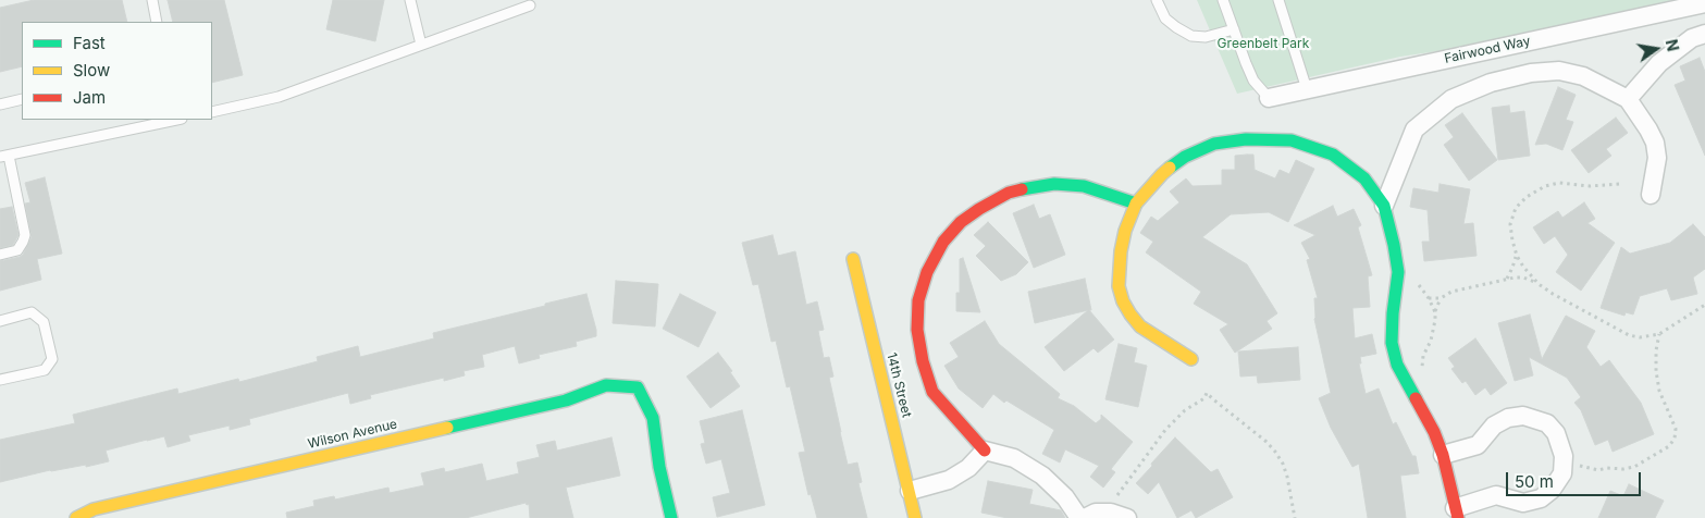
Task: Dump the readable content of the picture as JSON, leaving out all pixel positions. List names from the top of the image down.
{
  "streets": {
    "street": ["Fairwood Way", "14th Street", "Wilson Avenue"]
  },
  "parks": ["Greenbelt Park"],
  "legend": ["Fast", "Slow", "Jam"],
  "scale_bar": "50 m",
  "north": "right"
}
